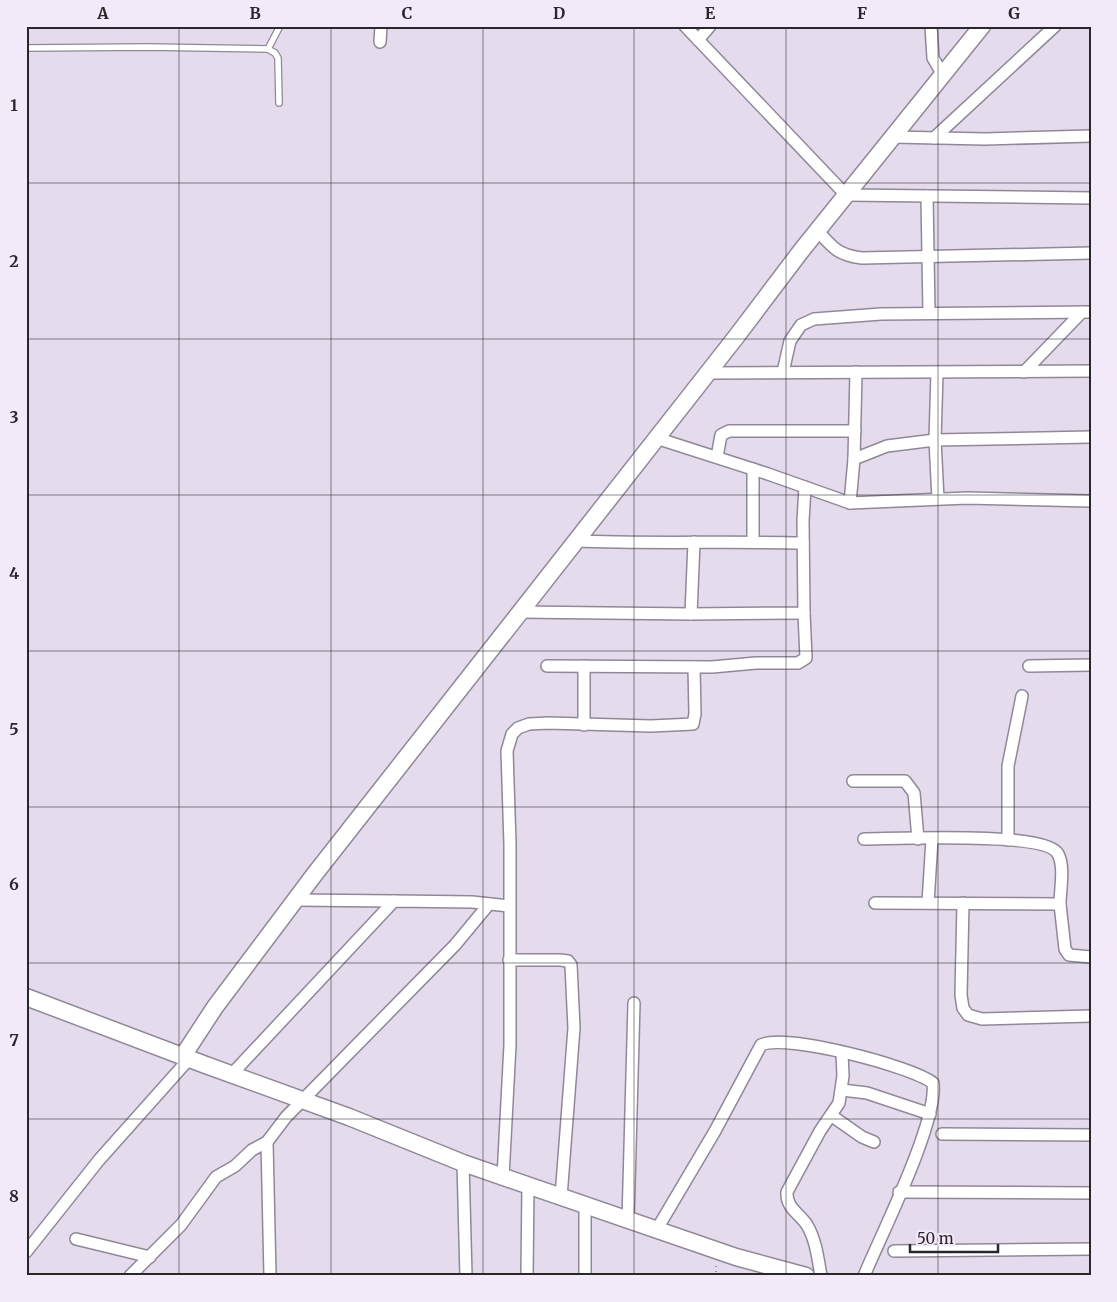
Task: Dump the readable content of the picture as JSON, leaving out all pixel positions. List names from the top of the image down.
{
  "scale_bar": "50 m",
  "grid": {
    "columns": [
      "A",
      "B",
      "C",
      "D",
      "E",
      "F",
      "G"
    ],
    "rows": [
      "1",
      "2",
      "3",
      "4",
      "5",
      "6",
      "7",
      "8"
    ]
  }
}
